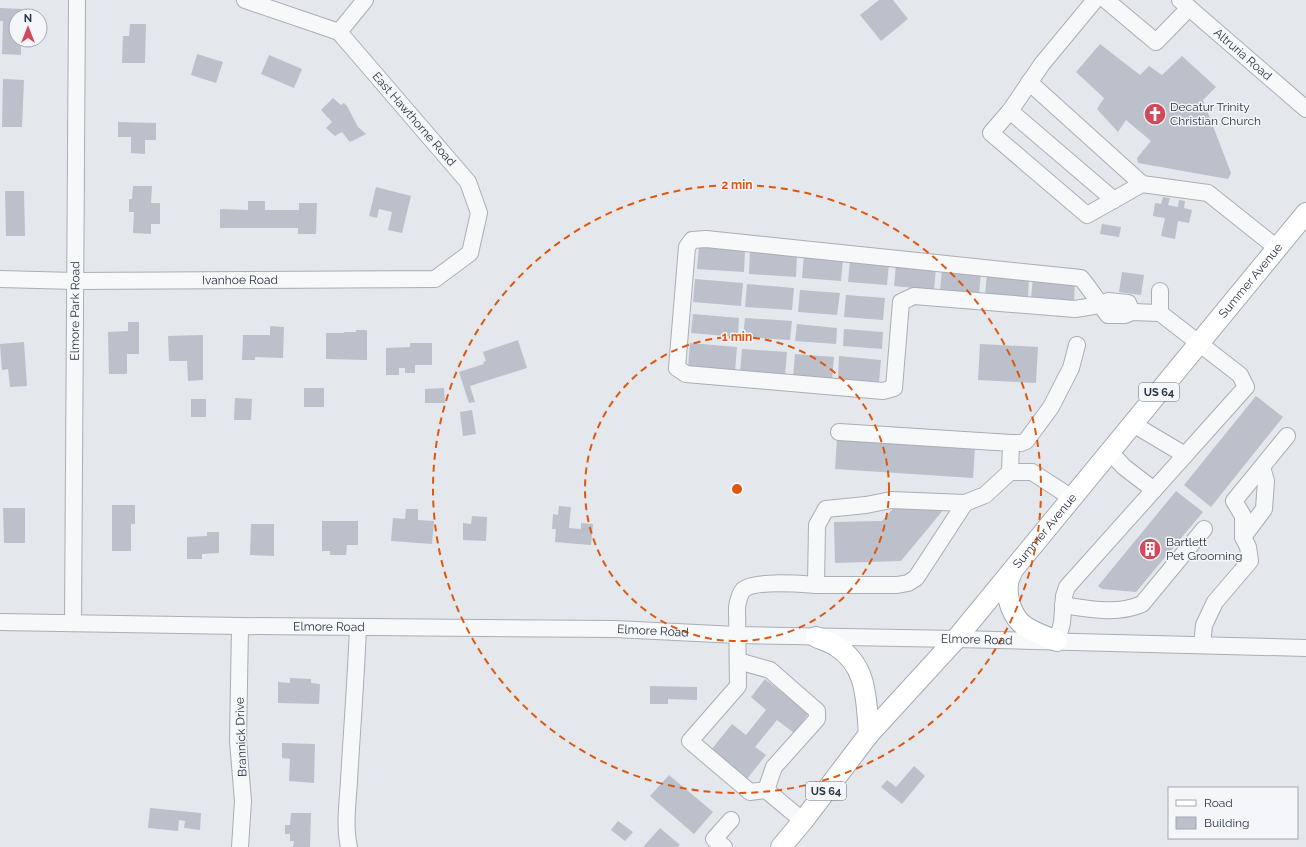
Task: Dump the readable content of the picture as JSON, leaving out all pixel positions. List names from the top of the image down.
{
  "streets": {
    "main road": ["Summer Avenue", "US 64"],
    "street": [
      "Altruria Road",
      "East Hawthorne Road",
      "Ivanhoe Road",
      "Elmore Park Road",
      "Elmore Road",
      "Brannick Drive"
    ]
  },
  "crossings": [
    ["East Hawthorne Road", "Ivanhoe Road"],
    ["Ivanhoe Road", "Elmore Park Road"],
    ["Summer Avenue", "Elmore Road"],
    ["Elmore Park Road", "Elmore Road"],
    ["Elmore Road", "Brannick Drive"]
  ],
  "places": {
    "church": ["Decatur Trinity Christian Church"],
    "building": ["Bartlett Pet Grooming"]
  },
  "legend": ["Road", "Building"],
  "north": "top",
  "rings": ["2 min", "1 min"]
}
